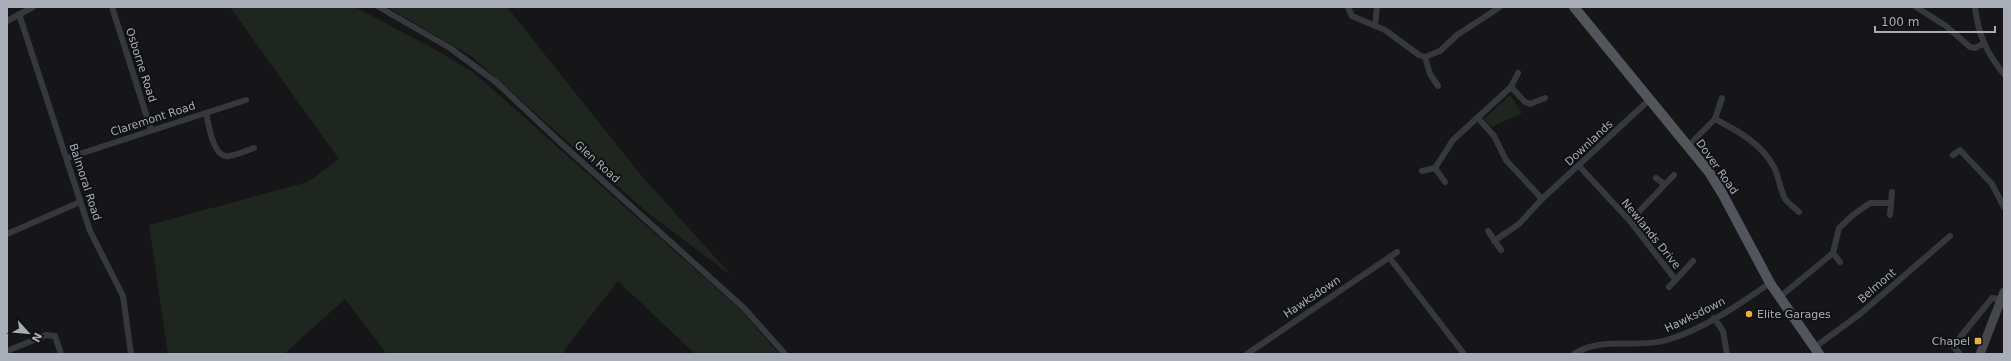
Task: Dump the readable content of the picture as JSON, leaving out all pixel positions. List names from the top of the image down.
{
  "streets": {
    "main road": ["Dover Road"],
    "street": [
      "Osborne Road",
      "Claremont Road",
      "Downlands",
      "Glen Road",
      "Balmoral Road",
      "Newlands Drive",
      "Belmont",
      "Hawksdown"
    ]
  },
  "crossings": [
    ["Osborne Road", "Claremont Road"],
    ["Claremont Road", "Balmoral Road"],
    ["Downlands", "Dover Road"],
    ["Downlands", "Newlands Drive"],
    ["Dover Road", "Belmont"],
    ["Dover Road", "Hawksdown"]
  ],
  "places": {
    "other": ["Elite Garages"],
    "transit": ["Chapel"]
  },
  "scale_bar": "100 m",
  "north": "bottom right"
}
